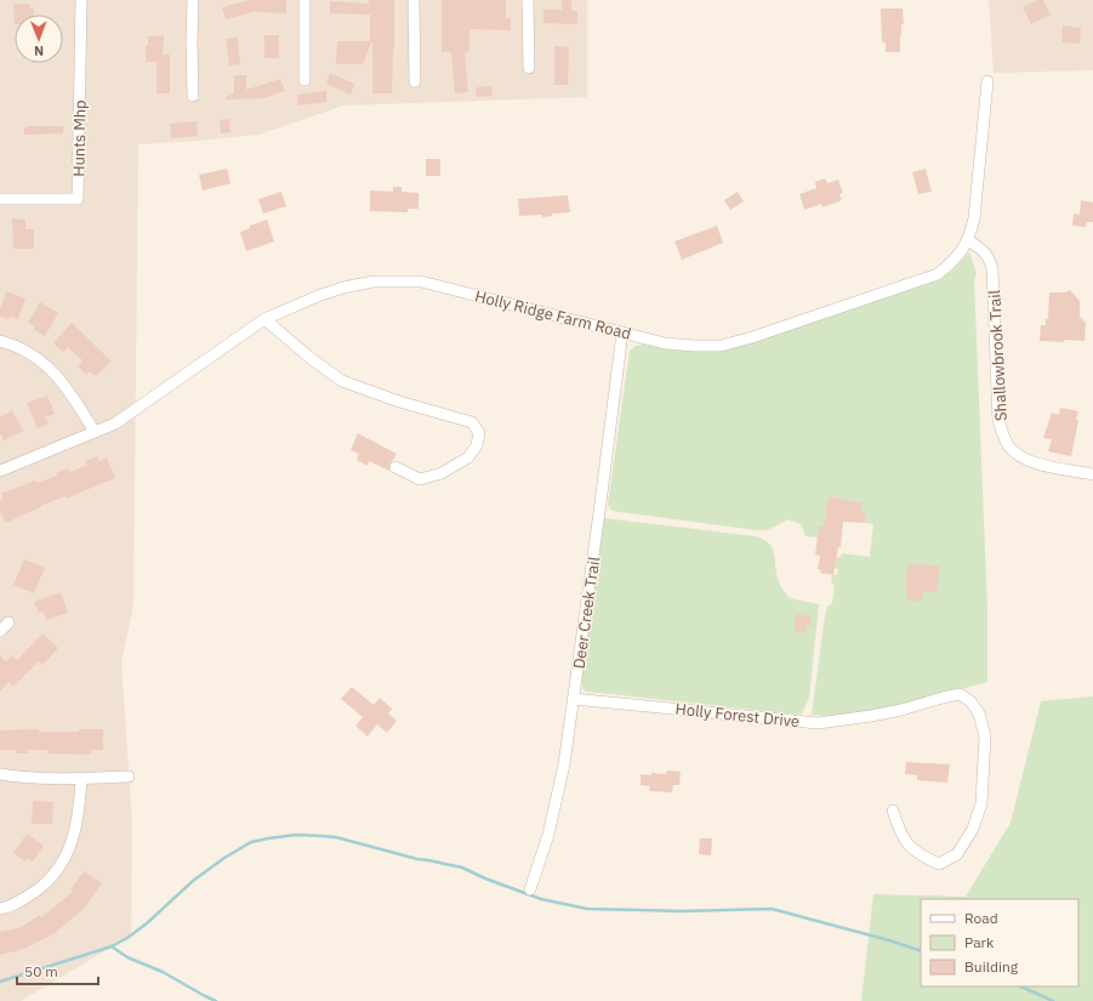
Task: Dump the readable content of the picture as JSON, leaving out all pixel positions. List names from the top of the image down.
{
  "streets": {
    "street": [
      "Hunts Mhp",
      "Holly Ridge Farm Road",
      "Shallowbrook Trail",
      "Deer Creek Trail",
      "Holly Forest Drive"
    ]
  },
  "crossings": [
    ["Holly Ridge Farm Road", "Shallowbrook Trail"],
    ["Holly Ridge Farm Road", "Deer Creek Trail"],
    ["Deer Creek Trail", "Holly Forest Drive"]
  ],
  "legend": ["Road", "Park", "Building"],
  "scale_bar": "50 m",
  "north": "bottom"
}
